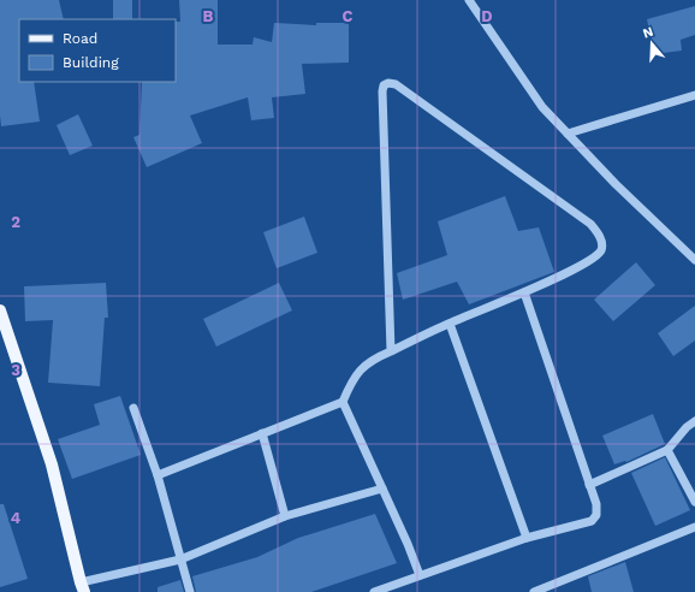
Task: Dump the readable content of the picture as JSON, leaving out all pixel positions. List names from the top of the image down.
{
  "legend": ["Road", "Building"],
  "north": "top",
  "grid": {
    "columns": ["B", "C", "D"],
    "rows": ["2", "3", "4"]
  }
}
